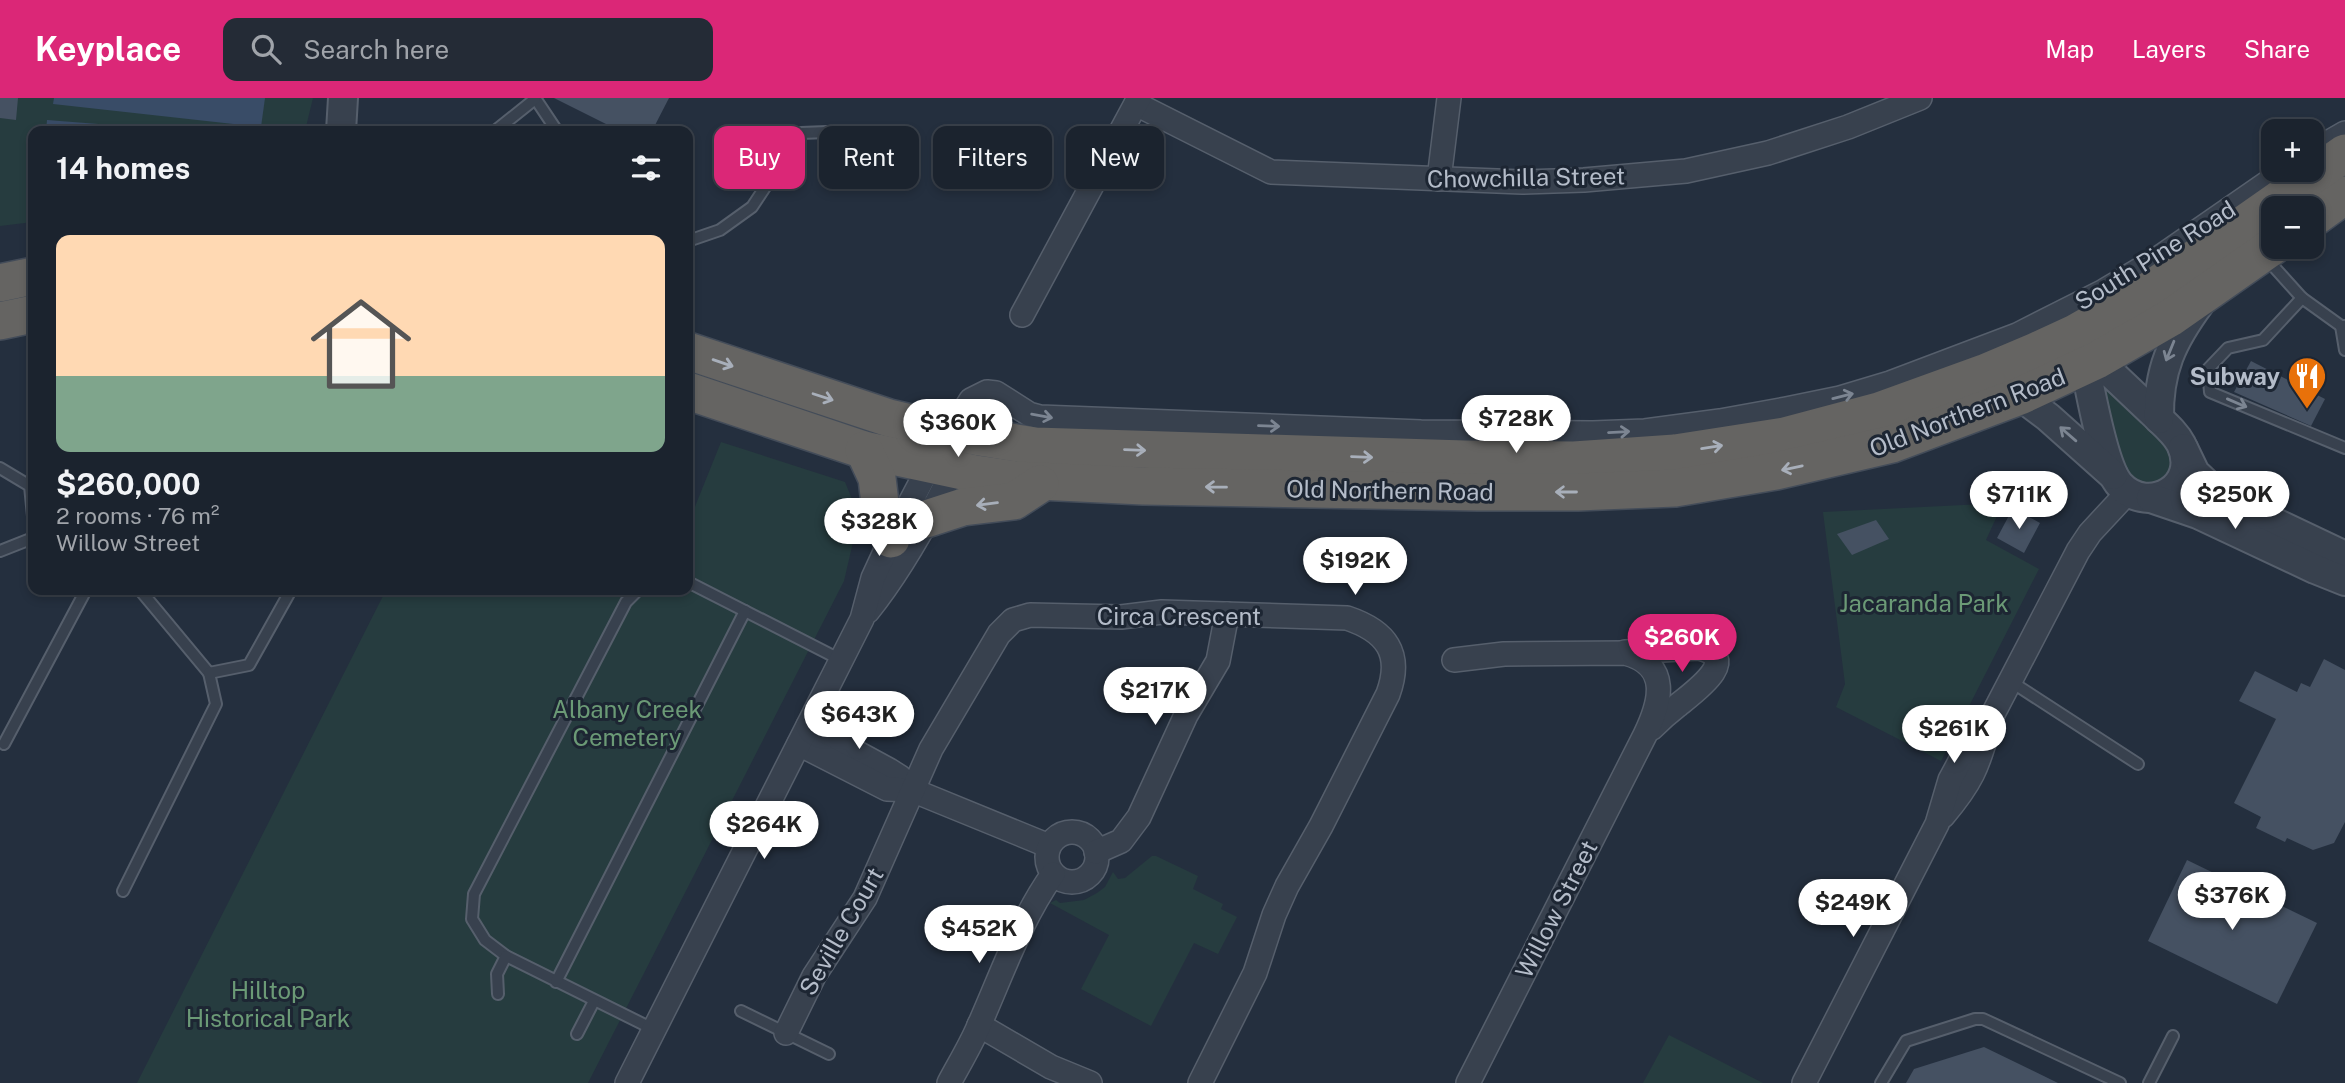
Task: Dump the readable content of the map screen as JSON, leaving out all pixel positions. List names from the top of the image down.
{
  "streets": {
    "highway": ["South Pine Road", "Old Northern Road"],
    "street": [
      "Chowchilla Street",
      "Circa Crescent",
      "Willow Street",
      "Seville Court"
    ]
  },
  "crossings": [
    ["South Pine Road", "Old Northern Road"],
    ["Circa Crescent", "Seville Court"]
  ],
  "parks": ["Jacaranda Park", "Albany Creek Cemetery", "Hilltop Historical Park"],
  "places": {
    "restaurant": ["Subway"]
  },
  "page": {
    "header": "Keyplace",
    "search": "Search here",
    "nav": ["Map", "Layers", "Share"],
    "map_buttons": ["+", "−"],
    "chip": [
      "Buy",
      "Rent",
      "Filters",
      "New"
    ],
    "heading": "14 homes",
    "list": [
      {
        "name": "$260,000",
        "note": "2 rooms · 76 m² · Willow Street"
      }
    ],
    "price": [
      "$728K",
      "$360K",
      "$711K",
      "$250K",
      "$328K",
      "$192K",
      "$260K",
      "$217K",
      "$643K",
      "$261K",
      "$264K",
      "$376K",
      "$249K",
      "$452K"
    ]
  }
}
